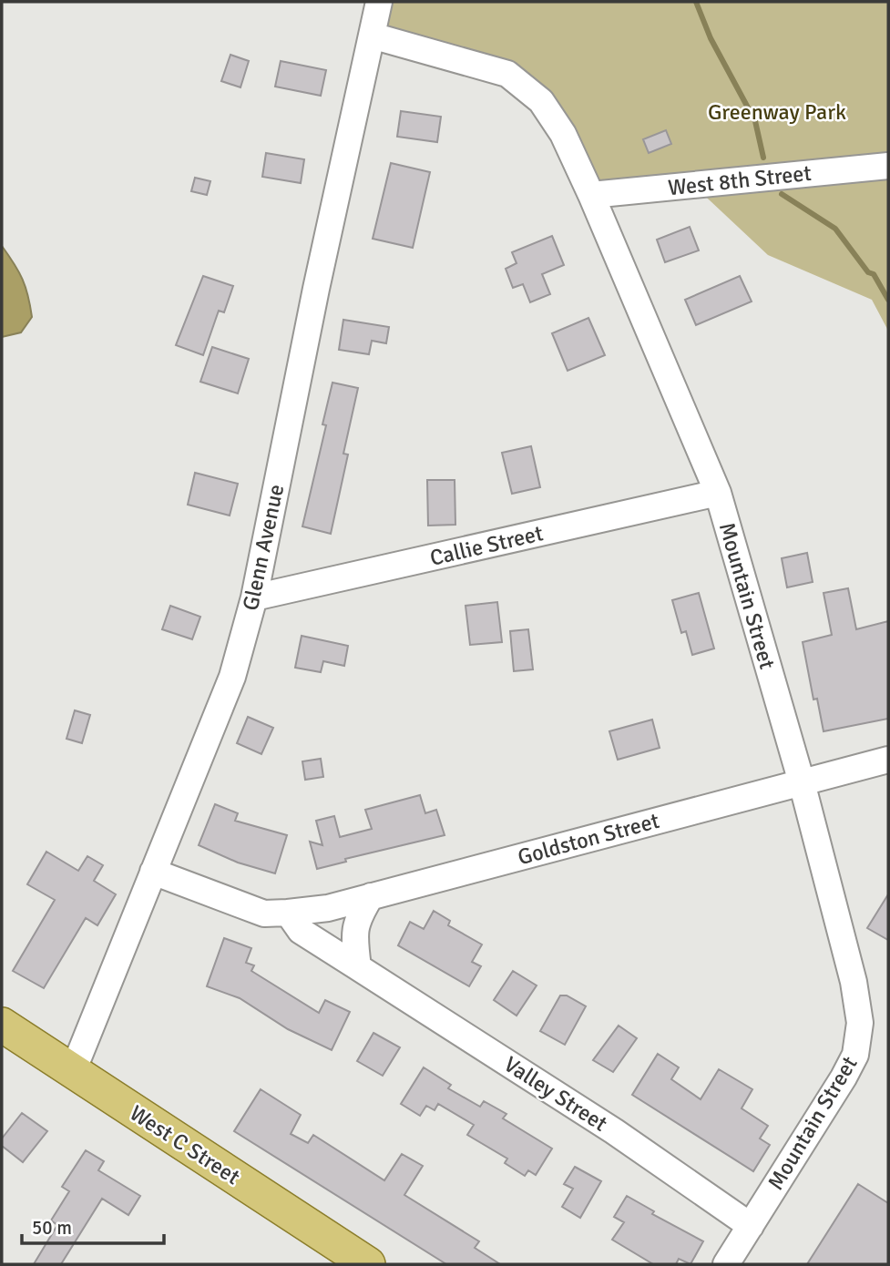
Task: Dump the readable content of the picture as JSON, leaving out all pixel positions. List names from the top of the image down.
{
  "streets": {
    "main road": ["West C Street"],
    "street": [
      "West 8th Street",
      "Callie Street",
      "Glenn Avenue",
      "Mountain Street",
      "Goldston Street",
      "Valley Street"
    ]
  },
  "crossings": [
    ["West 8th Street", "Mountain Street"],
    ["Callie Street", "Glenn Avenue"],
    ["Callie Street", "Mountain Street"],
    ["Glenn Avenue", "Mountain Street"],
    ["Glenn Avenue", "West C Street"],
    ["Mountain Street", "Goldston Street"],
    ["Mountain Street", "Valley Street"],
    ["Goldston Street", "Valley Street"]
  ],
  "parks": ["Greenway Park"],
  "scale_bar": "50 m"
}
